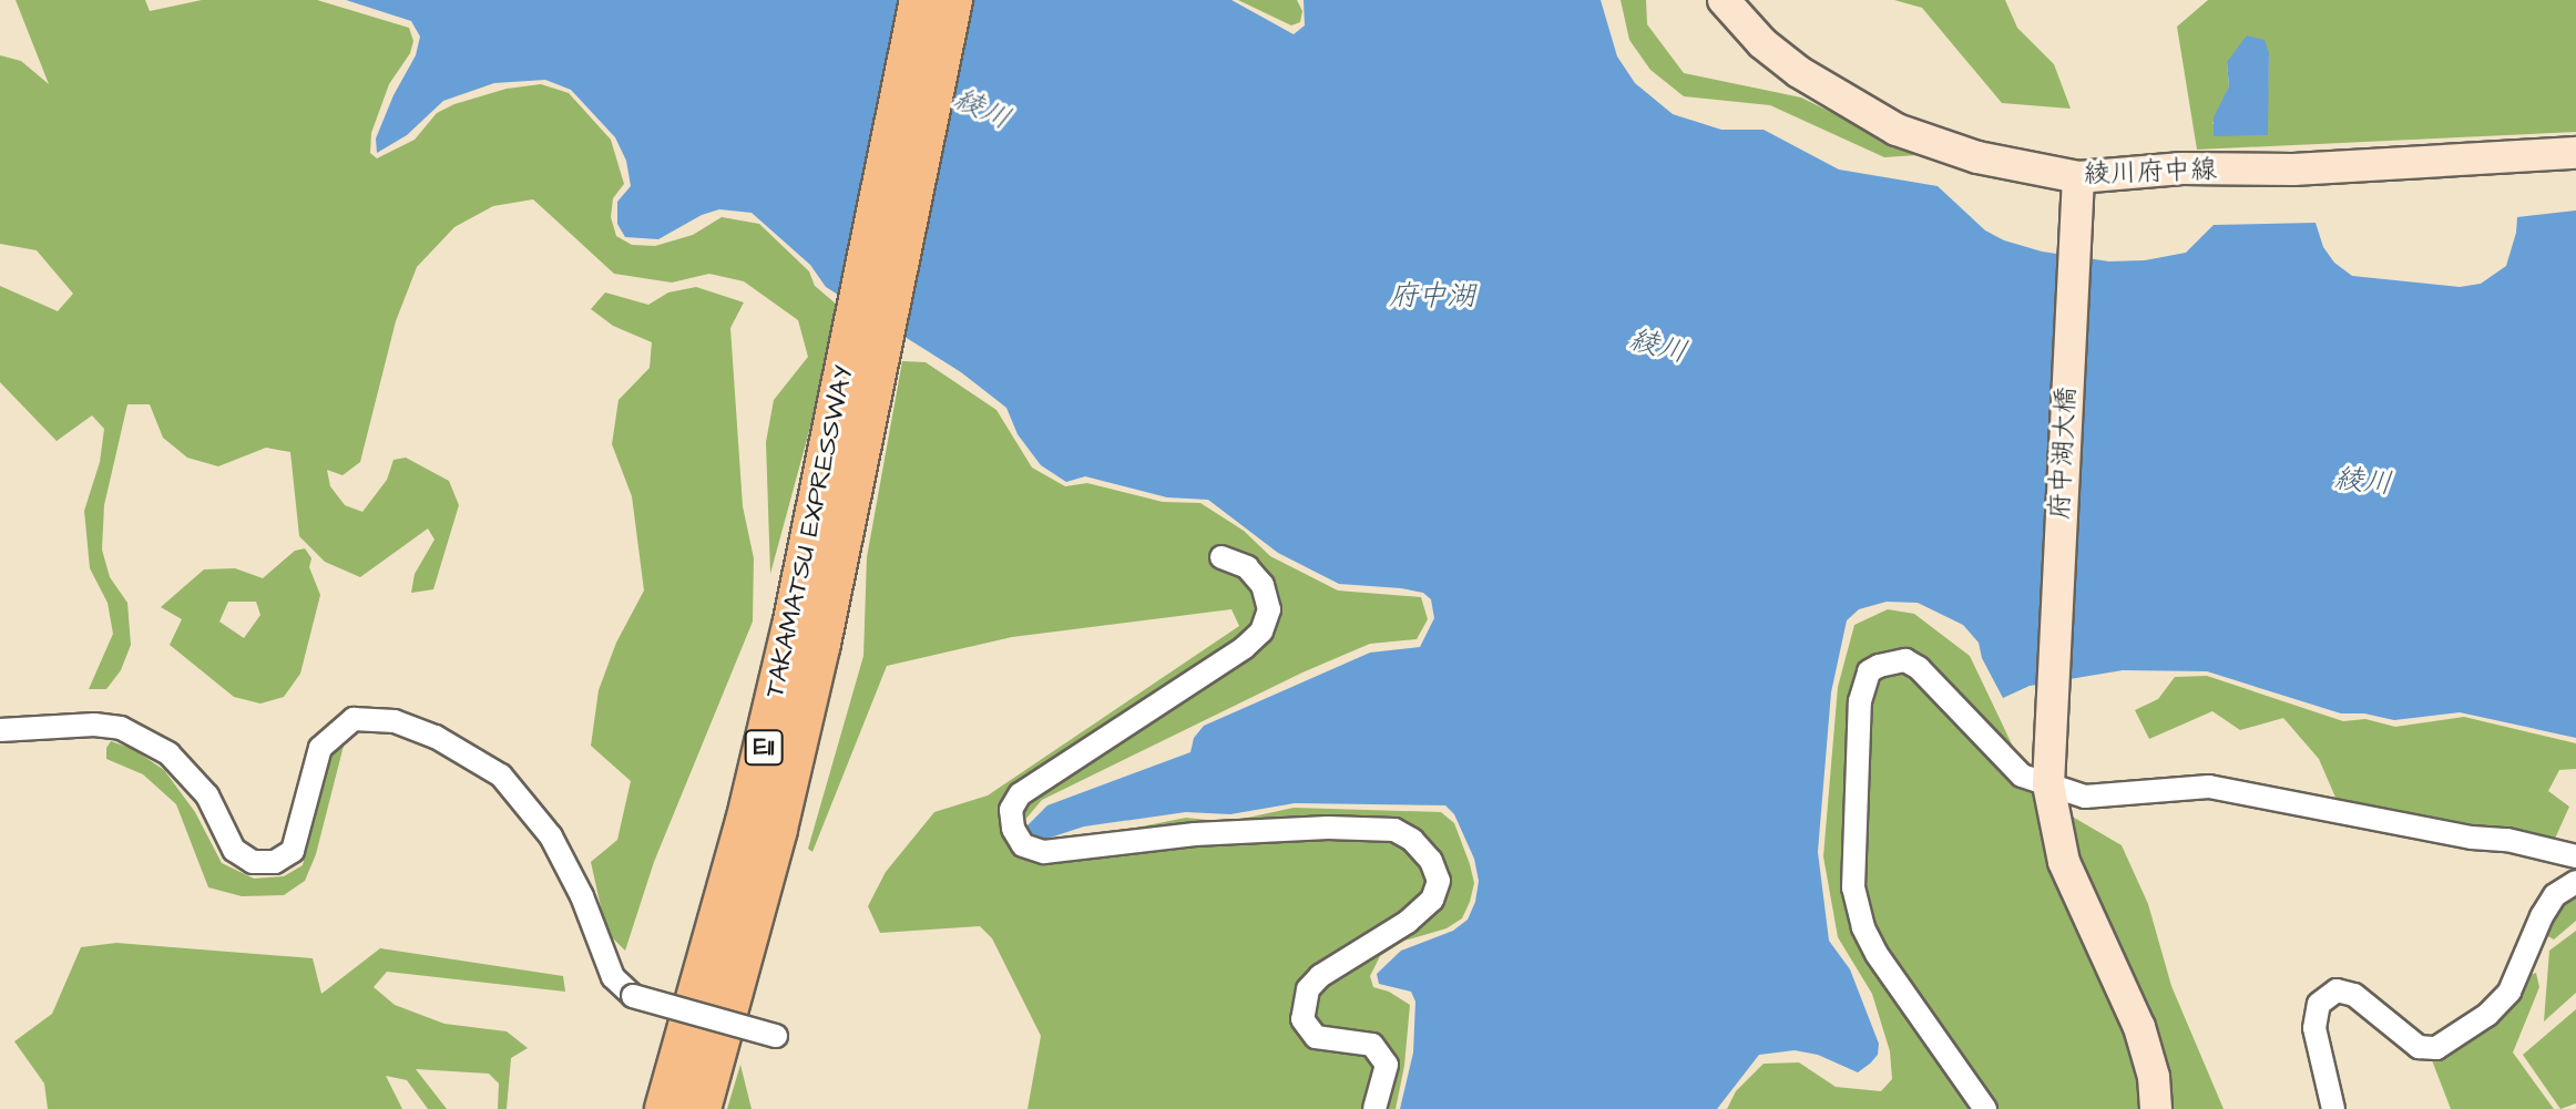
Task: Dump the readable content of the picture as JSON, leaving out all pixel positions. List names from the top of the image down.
{
  "streets": {
    "highway": ["TAKAMATSU EXPRESSWAY", "E11"],
    "street": ["綾川府中線", "府中湖大橋"]
  },
  "crossings": [
    ["綾川府中線", "府中湖大橋"]
  ],
  "water": ["綾川", "府中湖"]
}
